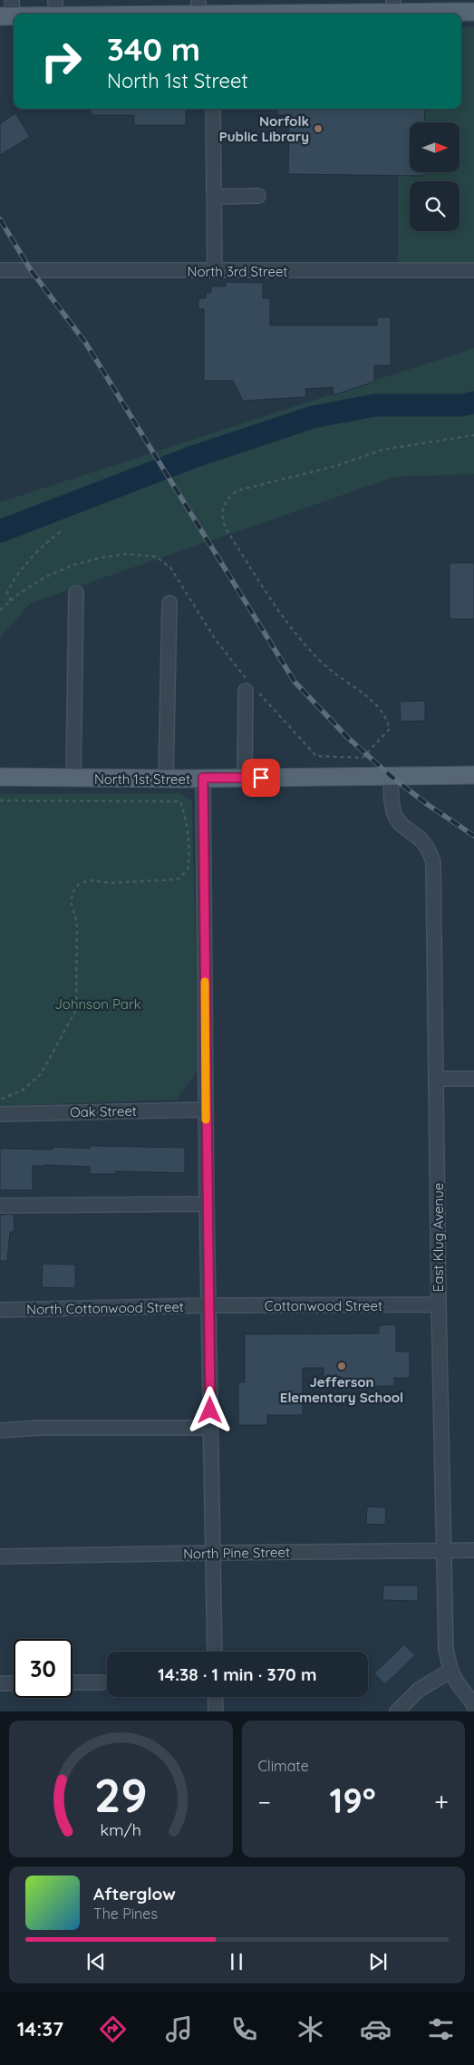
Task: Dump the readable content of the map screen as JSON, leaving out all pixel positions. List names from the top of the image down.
{
  "streets": {
    "main road": ["North 1st Street"],
    "street": [
      "North 3rd Street",
      "Oak Street",
      "East Klug Avenue",
      "Cottonwood Street",
      "North Cottonwood Street",
      "North Pine Street"
    ]
  },
  "crossings": [
    ["North 1st Street", "East Klug Avenue"],
    ["East Klug Avenue", "Cottonwood Street"],
    ["East Klug Avenue", "North Pine Street"],
    ["Cottonwood Street", "North Cottonwood Street"]
  ],
  "parks": ["Johnson Park"],
  "places": ["Norfolk Public Library", "Jefferson Elementary School"],
  "north": "right",
  "page": {
    "turn": ["340 m", "North 1st Street"],
    "limit": "30",
    "trip": "14:38 · 1 min · 370 m",
    "tile": "Climate",
    "heat": ["−", "19°", "+"],
    "song": ["Afterglow", "The Pines"],
    "tabs": "14:37",
    "gauge": ["29", "km/h"]
  }
}
